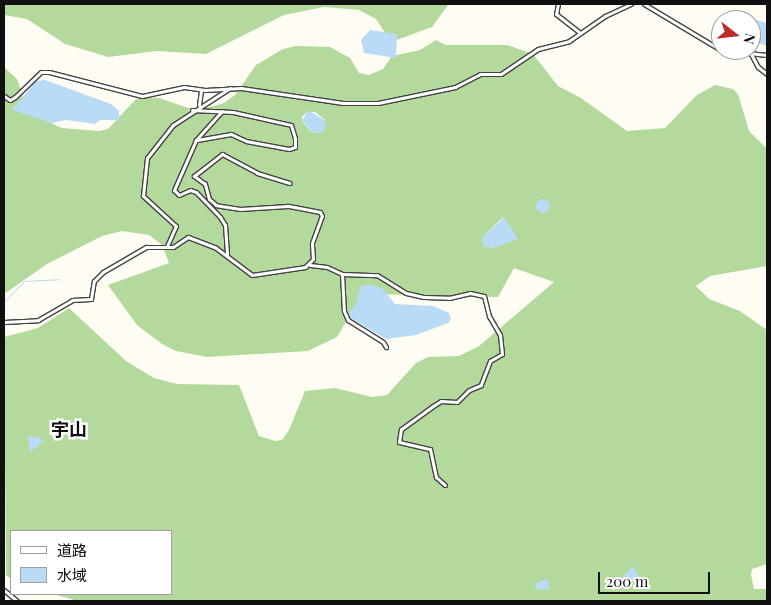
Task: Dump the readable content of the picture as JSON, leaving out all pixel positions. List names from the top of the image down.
{
  "districts": ["宇山"],
  "legend": ["道路", "水域"],
  "scale_bar": "200 m",
  "north": "right"
}
